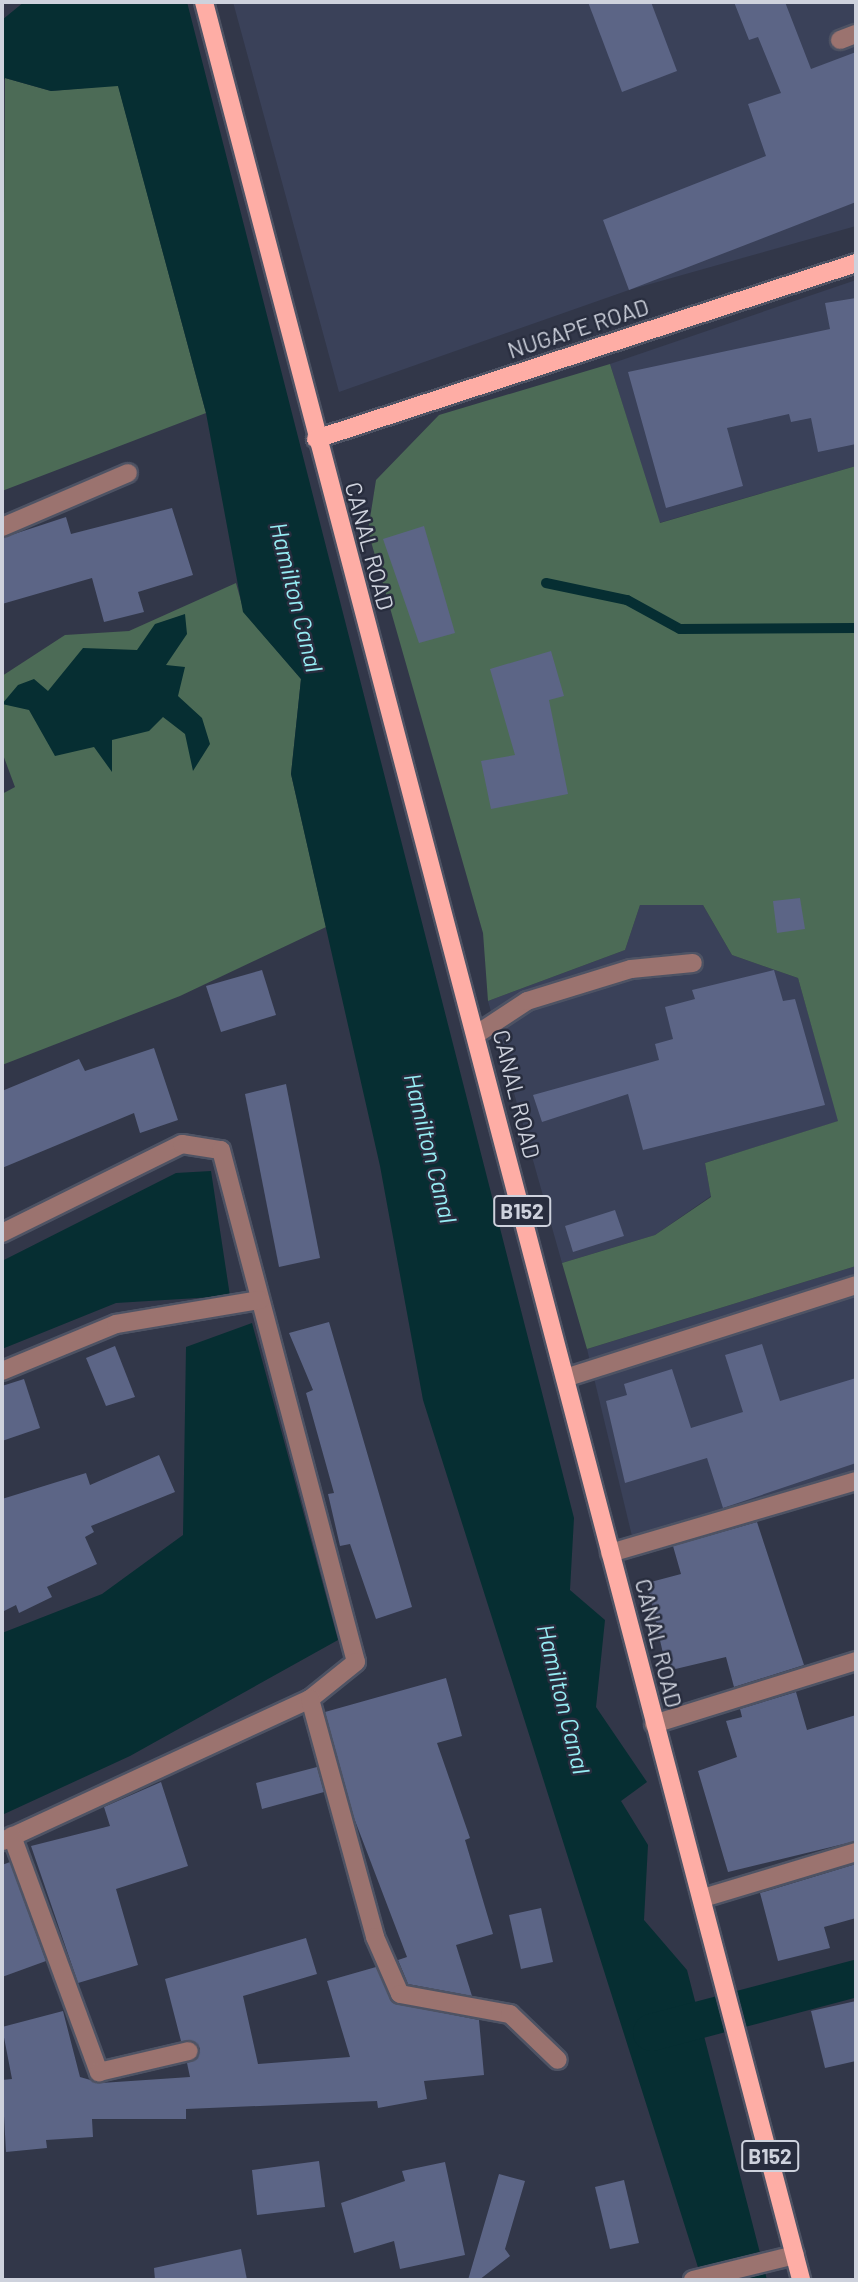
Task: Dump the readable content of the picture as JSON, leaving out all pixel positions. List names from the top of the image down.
{
  "streets": {
    "main road": ["NUGAPE ROAD", "CANAL ROAD", "B152"]
  },
  "crossings": [
    ["NUGAPE ROAD", "CANAL ROAD"]
  ],
  "water": ["Hamilton Canal"]
}
